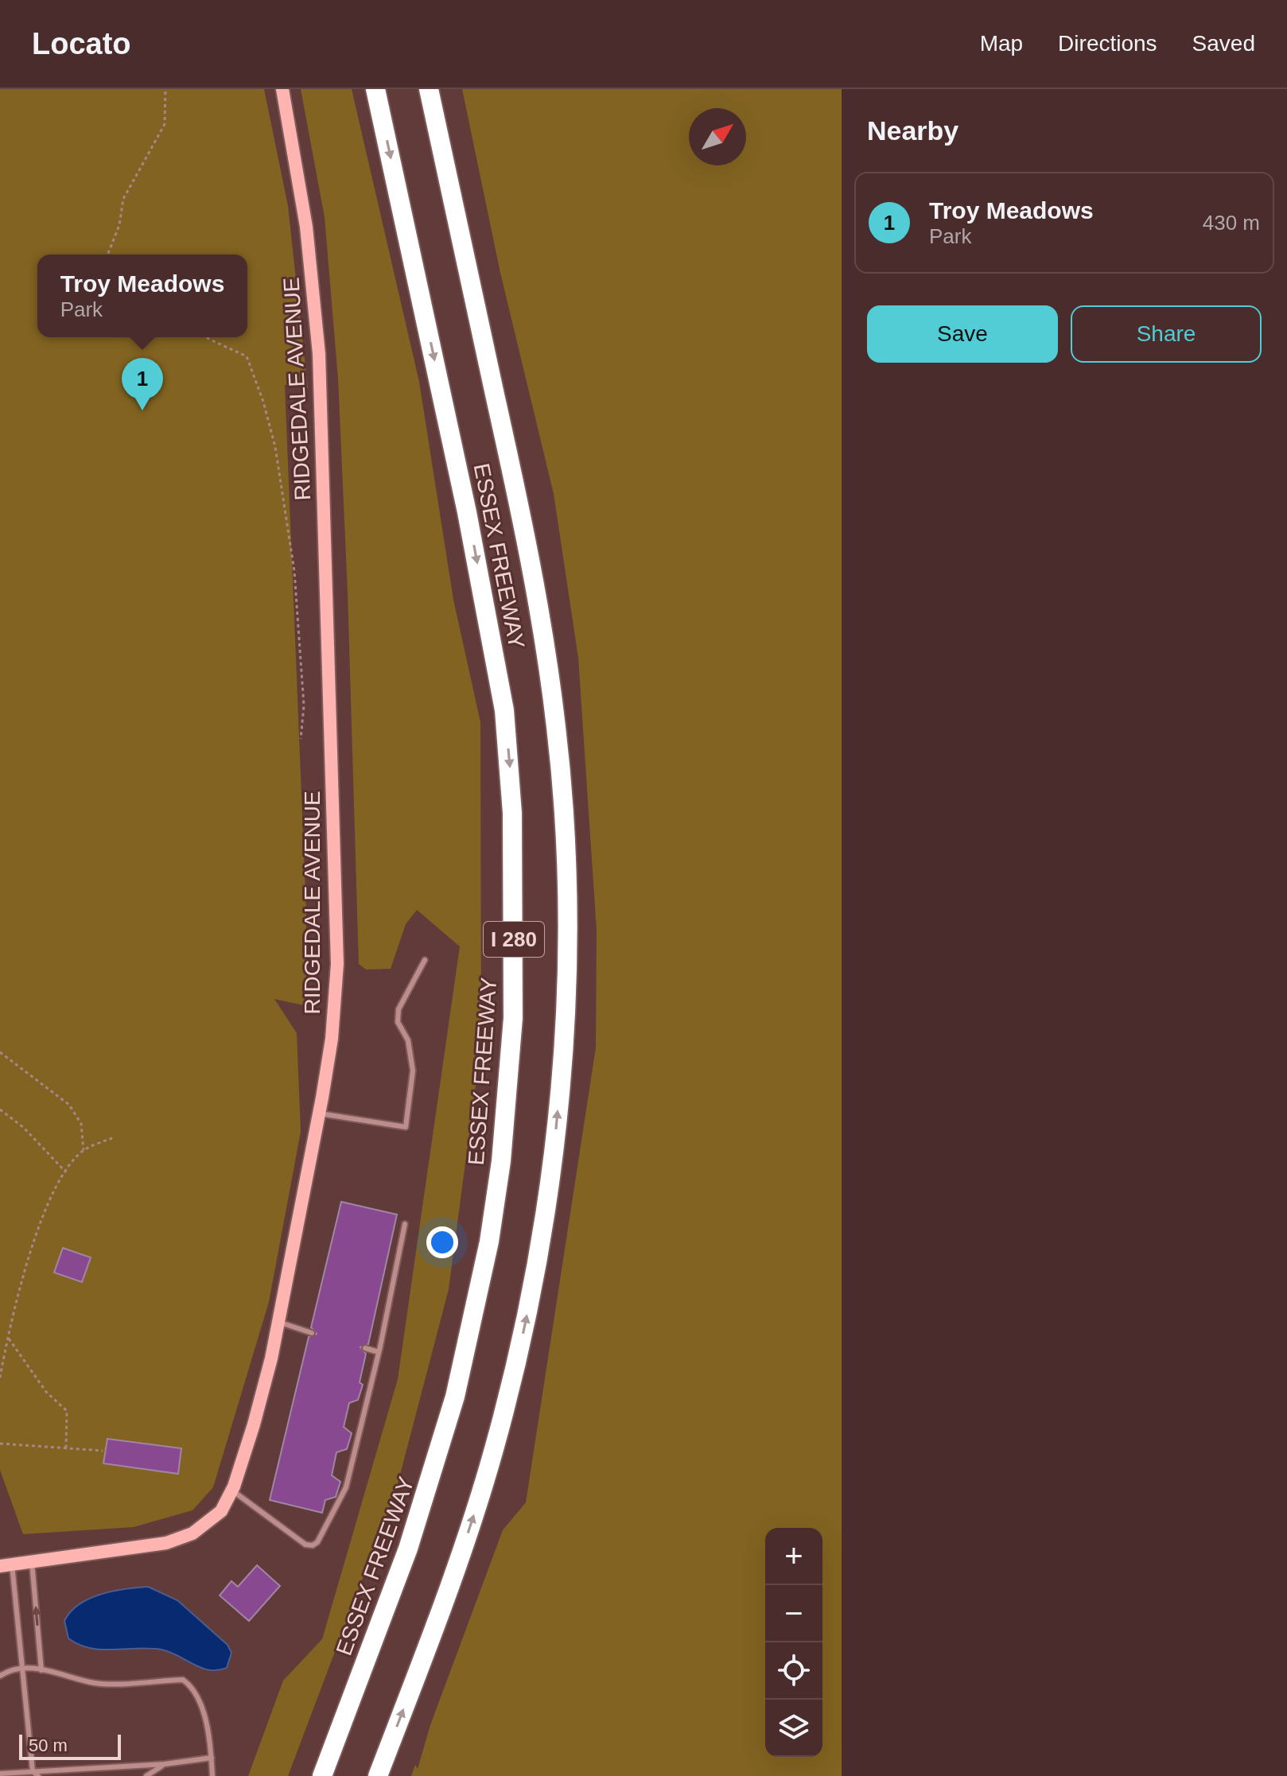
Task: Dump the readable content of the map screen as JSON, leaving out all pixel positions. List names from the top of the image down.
{
  "streets": {
    "highway": ["ESSEX FREEWAY", "I 280"],
    "main road": ["RIDGEDALE AVENUE"]
  },
  "scale_bar": "50 m",
  "north": "top right",
  "page": {
    "header": "Locato",
    "nav": ["Map", "Directions", "Saved"],
    "heading": "Nearby",
    "list": [
      {
        "mark": "1",
        "name": "Troy Meadows",
        "note": "Park",
        "value": "430 m"
      }
    ],
    "popup": ["Troy Meadows", "Park"],
    "buttons": ["Save", "Share"],
    "pins": "1",
    "map_buttons": ["+", "−"],
    "scale": "50 m"
  }
}
